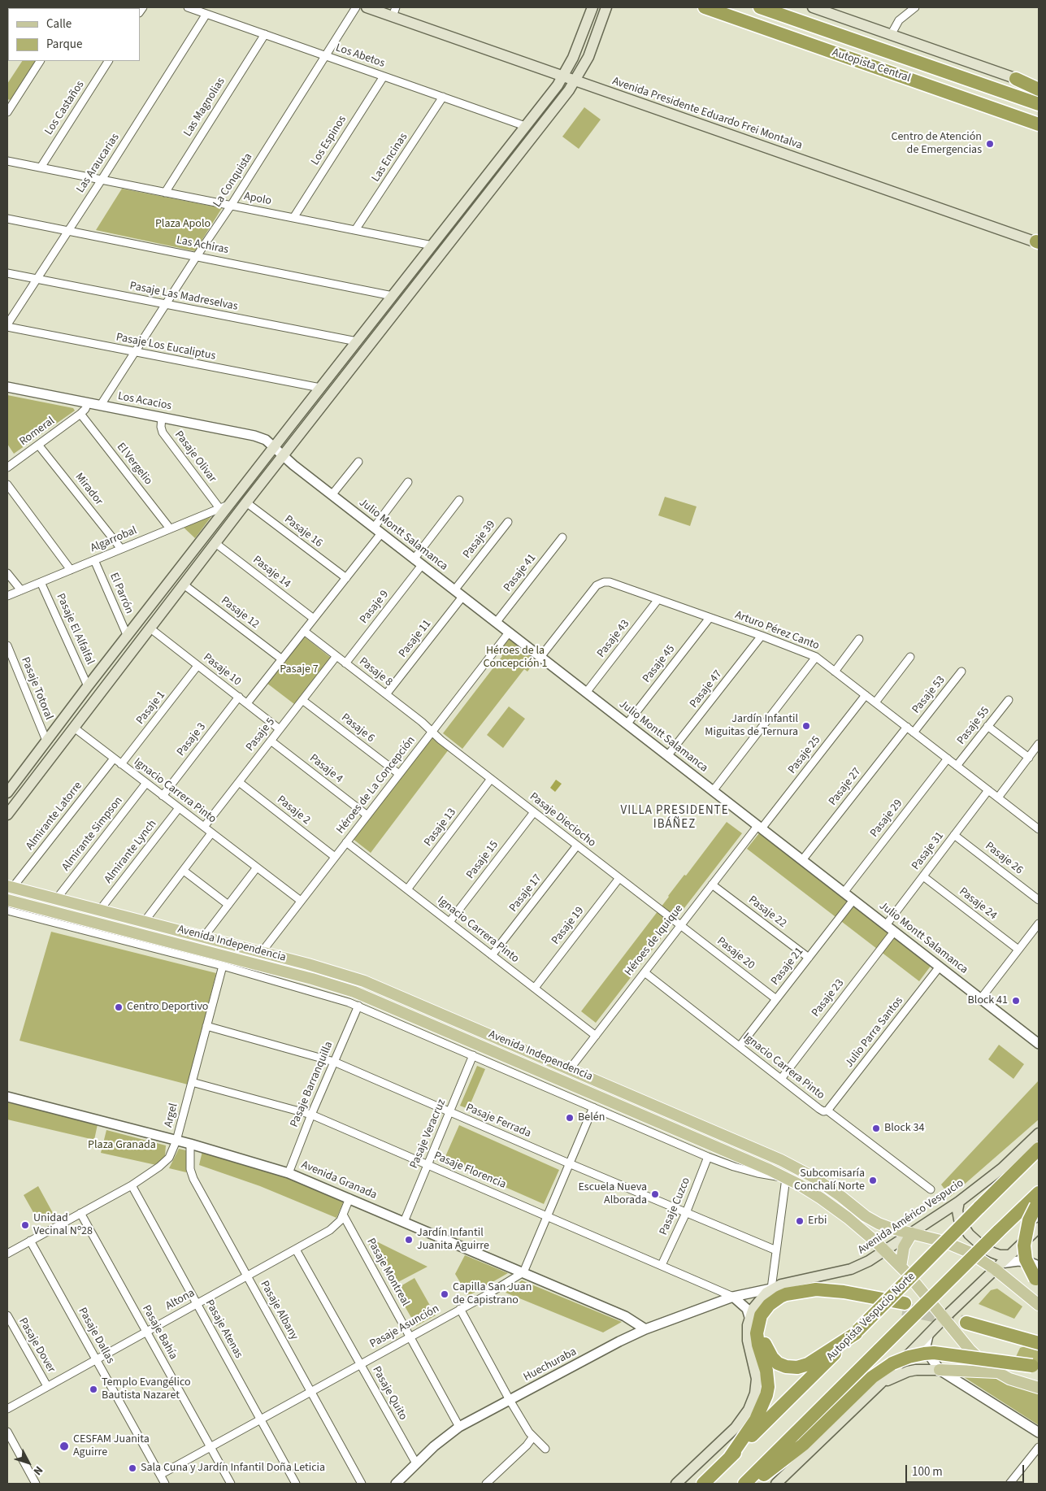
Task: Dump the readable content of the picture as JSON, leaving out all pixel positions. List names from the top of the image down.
{
  "streets": {
    "highway": ["Autopista Central", "Autopista Vespucio Norte"],
    "main road": ["Avenida Presidente Eduardo Frei Montalva", "Avenida Independencia", "Avenida Américo Vespucio"],
    "street": [
      "Los Abetos",
      "Las Magnolias",
      "Los Castaños",
      "Los Espinos",
      "Las Encinas",
      "Las Araucarias",
      "La Conquista",
      "Apolo",
      "Las Achiras",
      "Pasaje Las Madreselvas",
      "Pasaje Los Eucaliptus",
      "Los Acacios",
      "Romeral",
      "Pasaje Olivar",
      "El Vergelio",
      "Mirador",
      "Pasaje 16",
      "Julio Montt Salamanca",
      "Algarrobal",
      "Pasaje 39",
      "Pasaje 14",
      "Pasaje 41",
      "El Parrón",
      "Pasaje 9",
      "Pasaje 12",
      "Pasaje El Alfalfal",
      "Arturo Pérez Canto",
      "Pasaje 11",
      "Pasaje 43",
      "Pasaje 45",
      "Pasaje 10",
      "Pasaje 8",
      "Pasaje Totoral",
      "Pasaje 47",
      "Pasaje 53",
      "Pasaje 1",
      "Pasaje 55",
      "Pasaje 6",
      "Pasaje 5",
      "Pasaje 3",
      "Pasaje 25",
      "Pasaje 4",
      "Héroes de La Concepción",
      "Pasaje 27",
      "Ignacio Carrera Pinto",
      "Pasaje 2",
      "Almirante Latorre",
      "Pasaje 29",
      "Pasaje Dieciocho",
      "Pasaje 13",
      "Almirante Simpson",
      "Pasaje 31",
      "Almirante Lynch",
      "Pasaje 26",
      "Pasaje 15",
      "Pasaje 17",
      "Pasaje 24",
      "Pasaje 22",
      "Pasaje 19",
      "Héroes de Iquique",
      "Pasaje 20",
      "Pasaje 21",
      "Pasaje 23",
      "Julio Parra Santos",
      "Pasaje Barranquilla",
      "Argel",
      "Pasaje Ferrada",
      "Pasaje Veracruz",
      "Pasaje Florencia",
      "Avenida Granada",
      "Pasaje Cuzco",
      "Pasaje Montreal",
      "Altona",
      "Pasaje Albany",
      "Pasaje Asunción",
      "Pasaje Atenas",
      "Pasaje Bahía",
      "Pasaje Dallas",
      "Pasaje Dover",
      "Huechuraba",
      "Pasaje Quito"
    ]
  },
  "crossings": [
    ["Los Abetos", "Las Magnolias"],
    ["Los Abetos", "Los Espinos"],
    ["Los Abetos", "Las Encinas"],
    ["Los Abetos", "Las Araucarias"],
    ["Los Abetos", "La Conquista"],
    ["Las Magnolias", "Apolo"],
    ["Los Castaños", "Apolo"],
    ["Los Espinos", "Apolo"],
    ["Las Encinas", "Apolo"],
    ["Las Araucarias", "Apolo"],
    ["Las Araucarias", "Las Achiras"],
    ["Las Araucarias", "Pasaje Las Madreselvas"],
    ["Las Araucarias", "Pasaje Los Eucaliptus"],
    ["La Conquista", "Apolo"],
    ["La Conquista", "Las Achiras"],
    ["La Conquista", "Pasaje Las Madreselvas"],
    ["La Conquista", "Pasaje Los Eucaliptus"],
    ["La Conquista", "Los Acacios"],
    ["Los Acacios", "Pasaje Olivar"],
    ["Los Acacios", "Julio Montt Salamanca"],
    ["Romeral", "El Vergelio"],
    ["Romeral", "Mirador"],
    ["Pasaje Olivar", "Algarrobal"],
    ["El Vergelio", "Algarrobal"],
    ["Mirador", "Algarrobal"],
    ["Julio Montt Salamanca", "Pasaje 39"],
    ["Julio Montt Salamanca", "Pasaje 41"],
    ["Julio Montt Salamanca", "Pasaje 9"],
    ["Julio Montt Salamanca", "Arturo Pérez Canto"],
    ["Julio Montt Salamanca", "Pasaje 11"],
    ["Julio Montt Salamanca", "Pasaje 43"],
    ["Julio Montt Salamanca", "Pasaje 45"],
    ["Julio Montt Salamanca", "Pasaje 47"],
    ["Julio Montt Salamanca", "Pasaje 25"],
    ["Julio Montt Salamanca", "Héroes de La Concepción"],
    ["Julio Montt Salamanca", "Pasaje 27"],
    ["Julio Montt Salamanca", "Pasaje 29"],
    ["Julio Montt Salamanca", "Pasaje 31"],
    ["Julio Montt Salamanca", "Héroes de Iquique"],
    ["Julio Montt Salamanca", "Pasaje 21"],
    ["Julio Montt Salamanca", "Pasaje 23"],
    ["Julio Montt Salamanca", "Julio Parra Santos"],
    ["Algarrobal", "El Parrón"],
    ["Algarrobal", "Pasaje El Alfalfal"],
    ["Pasaje 9", "Pasaje 8"],
    ["Arturo Pérez Canto", "Pasaje 43"],
    ["Arturo Pérez Canto", "Pasaje 45"],
    ["Arturo Pérez Canto", "Pasaje 47"],
    ["Arturo Pérez Canto", "Pasaje 53"],
    ["Arturo Pérez Canto", "Pasaje 55"],
    ["Arturo Pérez Canto", "Pasaje 25"],
    ["Arturo Pérez Canto", "Pasaje 27"],
    ["Arturo Pérez Canto", "Pasaje 29"],
    ["Arturo Pérez Canto", "Pasaje 31"],
    ["Pasaje 11", "Pasaje 8"],
    ["Pasaje 10", "Pasaje 1"],
    ["Pasaje 10", "Pasaje 5"],
    ["Pasaje 10", "Pasaje 3"],
    ["Pasaje 8", "Pasaje 5"],
    ["Pasaje 8", "Héroes de La Concepción"],
    ["Pasaje 8", "Pasaje Dieciocho"],
    ["Pasaje 1", "Ignacio Carrera Pinto"],
    ["Pasaje 6", "Pasaje 5"],
    ["Pasaje 6", "Héroes de La Concepción"],
    ["Pasaje 5", "Pasaje 4"],
    ["Pasaje 5", "Ignacio Carrera Pinto"],
    ["Pasaje 5", "Pasaje 2"],
    ["Pasaje 3", "Ignacio Carrera Pinto"],
    ["Pasaje 25", "Héroes de Iquique"],
    ["Pasaje 4", "Héroes de La Concepción"],
    ["Héroes de La Concepción", "Ignacio Carrera Pinto"],
    ["Héroes de La Concepción", "Pasaje 2"],
    ["Héroes de La Concepción", "Pasaje Dieciocho"],
    ["Héroes de La Concepción", "Avenida Independencia"],
    ["Ignacio Carrera Pinto", "Almirante Latorre"],
    ["Ignacio Carrera Pinto", "Pasaje 13"],
    ["Ignacio Carrera Pinto", "Almirante Simpson"],
    ["Ignacio Carrera Pinto", "Almirante Lynch"],
    ["Ignacio Carrera Pinto", "Pasaje 15"],
    ["Ignacio Carrera Pinto", "Pasaje 17"],
    ["Ignacio Carrera Pinto", "Pasaje 19"],
    ["Ignacio Carrera Pinto", "Héroes de Iquique"],
    ["Ignacio Carrera Pinto", "Pasaje 21"],
    ["Ignacio Carrera Pinto", "Pasaje 23"],
    ["Ignacio Carrera Pinto", "Julio Parra Santos"],
    ["Almirante Latorre", "Avenida Independencia"],
    ["Pasaje Dieciocho", "Pasaje 13"],
    ["Pasaje Dieciocho", "Pasaje 15"],
    ["Pasaje Dieciocho", "Pasaje 17"],
    ["Pasaje Dieciocho", "Pasaje 19"],
    ["Pasaje Dieciocho", "Héroes de Iquique"],
    ["Pasaje Dieciocho", "Pasaje 20"],
    ["Almirante Simpson", "Avenida Independencia"],
    ["Pasaje 31", "Pasaje 26"],
    ["Pasaje 31", "Pasaje 24"],
    ["Almirante Lynch", "Avenida Independencia"],
    ["Pasaje 22", "Héroes de Iquique"],
    ["Pasaje 22", "Pasaje 21"],
    ["Héroes de Iquique", "Avenida Independencia"],
    ["Héroes de Iquique", "Pasaje 20"],
    ["Avenida Independencia", "Pasaje Barranquilla"],
    ["Avenida Independencia", "Argel"],
    ["Avenida Independencia", "Pasaje Veracruz"],
    ["Avenida Independencia", "Pasaje Cuzco"],
    ["Avenida Independencia", "Avenida Américo Vespucio"],
    ["Pasaje 20", "Pasaje 21"],
    ["Pasaje Barranquilla", "Pasaje Ferrada"],
    ["Pasaje Barranquilla", "Pasaje Florencia"],
    ["Pasaje Barranquilla", "Avenida Granada"],
    ["Argel", "Pasaje Ferrada"],
    ["Argel", "Pasaje Florencia"],
    ["Argel", "Avenida Granada"],
    ["Argel", "Pasaje Atenas"],
    ["Argel", "Pasaje Bahía"],
    ["Argel", "Pasaje Dallas"],
    ["Pasaje Ferrada", "Pasaje Veracruz"],
    ["Pasaje Ferrada", "Pasaje Cuzco"],
    ["Pasaje Veracruz", "Pasaje Florencia"],
    ["Pasaje Veracruz", "Avenida Granada"],
    ["Pasaje Florencia", "Pasaje Cuzco"],
    ["Pasaje Florencia", "Huechuraba"],
    ["Avenida Granada", "Altona"],
    ["Avenida Granada", "Pasaje Albany"],
    ["Avenida Granada", "Pasaje Asunción"],
    ["Avenida Granada", "Huechuraba"],
    ["Avenida Américo Vespucio", "Huechuraba"],
    ["Pasaje Montreal", "Altona"],
    ["Pasaje Montreal", "Pasaje Asunción"],
    ["Pasaje Montreal", "Huechuraba"],
    ["Altona", "Pasaje Albany"],
    ["Altona", "Pasaje Atenas"],
    ["Altona", "Pasaje Bahía"],
    ["Altona", "Pasaje Dallas"],
    ["Altona", "Pasaje Dover"],
    ["Altona", "Pasaje Quito"],
    ["Pasaje Albany", "Pasaje Asunción"],
    ["Pasaje Asunción", "Pasaje Atenas"],
    ["Pasaje Asunción", "Pasaje Bahía"],
    ["Pasaje Asunción", "Pasaje Dallas"],
    ["Pasaje Asunción", "Pasaje Quito"],
    ["Huechuraba", "Pasaje Quito"]
  ],
  "districts": ["VILLA PRESIDENTE IBÁÑEZ"],
  "parks": [
    "Plaza Apolo",
    "Héroes de la Concepción 1",
    "Pasaje 7",
    "Plaza Granada"
  ],
  "places": [
    "Centro de Atención de Emergencias",
    "Jardín Infantil Miguitas de Ternura",
    "Block 41",
    "Centro Deportivo",
    "Belén",
    "Block 34",
    "Subcomisaría Conchalí Norte",
    "Escuela Nueva Alborada",
    "Erbi",
    "Unidad Vecinal Nº28",
    "Jardín Infantil Juanita Aguirre",
    "Capilla San Juan de Capistrano",
    "Templo Evangélico Bautista Nazaret",
    "CESFAM Juanita Aguirre",
    "Sala Cuna y Jardín Infantil Doña Leticia"
  ],
  "legend": ["Calle", "Parque"],
  "scale_bar": "100 m",
  "north": "bottom right"
}
